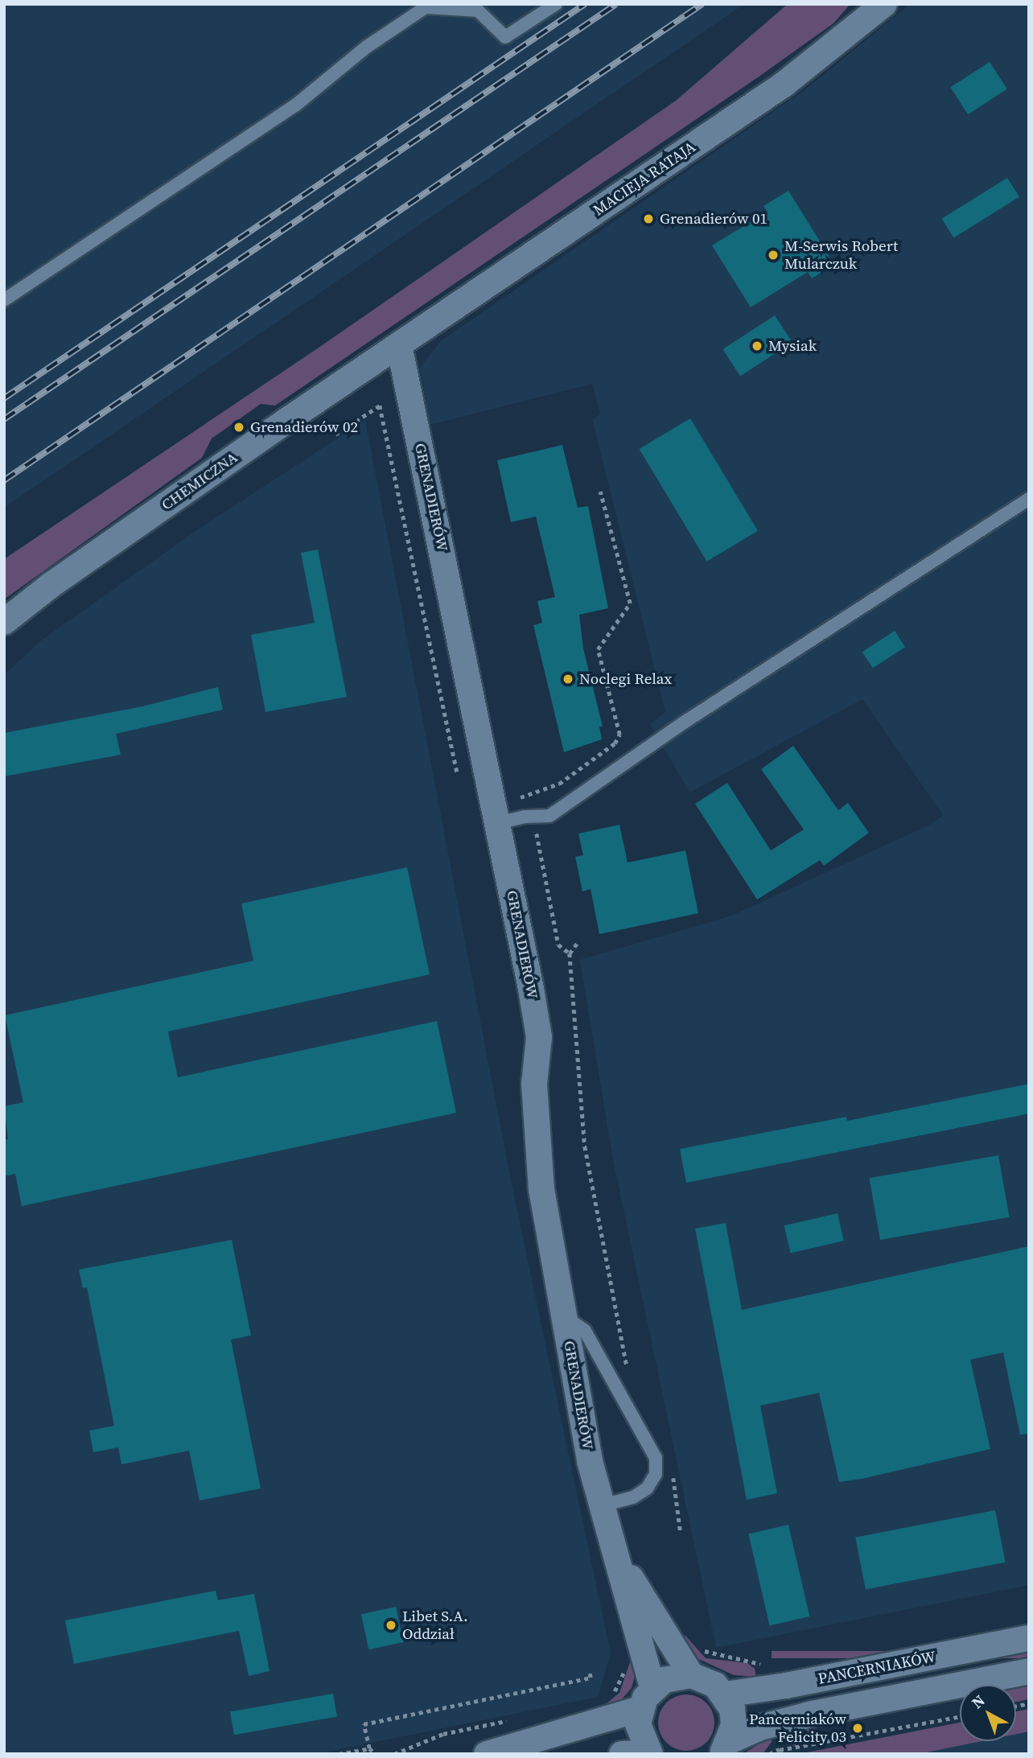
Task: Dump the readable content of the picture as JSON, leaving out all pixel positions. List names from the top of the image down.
{
  "streets": {
    "street": [
      "MACIEJA RATAJA",
      "CHEMICZNA",
      "GRENADIERÓW",
      "PANCERNIAKÓW"
    ]
  },
  "crossings": [
    ["MACIEJA RATAJA", "CHEMICZNA"],
    ["MACIEJA RATAJA", "GRENADIERÓW"],
    ["CHEMICZNA", "GRENADIERÓW"]
  ],
  "places": [
    "Grenadierów 01",
    "M-Serwis Robert Mularczuk",
    "Mysiak",
    "Grenadierów 02",
    "Noclegi Relax",
    "Libet S.A. Oddział",
    "Pancerniaków Felicity 03"
  ],
  "north": "top left"
}
